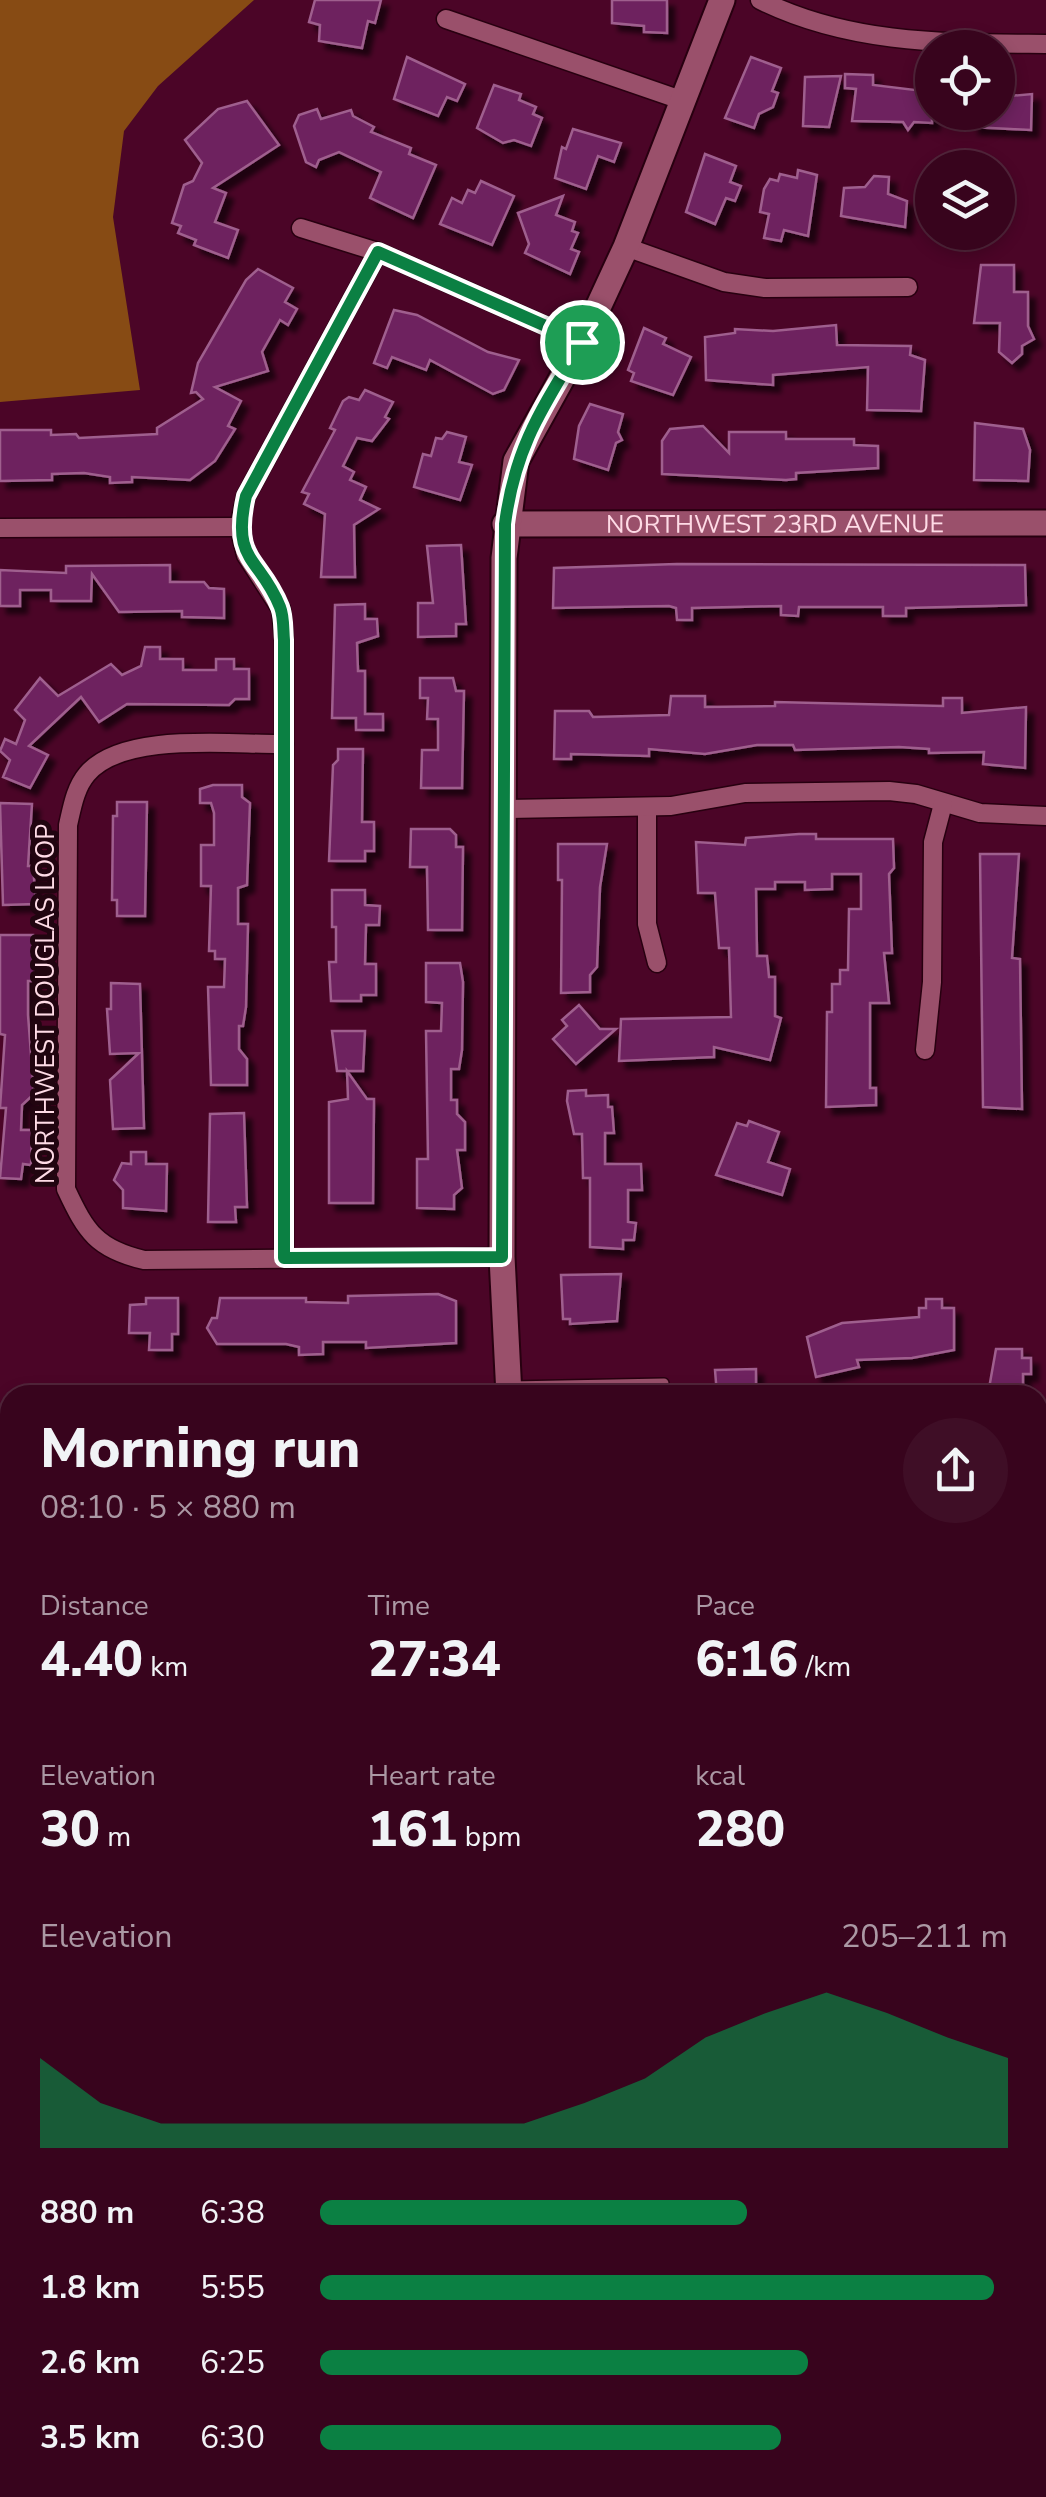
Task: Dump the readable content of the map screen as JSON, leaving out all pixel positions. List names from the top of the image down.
{
  "streets": {
    "street": ["NORTHWEST 23RD AVENUE", "NORTHWEST DOUGLAS LOOP"]
  },
  "page": {
    "heading": ["Morning run", "08:10 · 5 × 880 m"],
    "stats": [
      ["Distance", "4.40 km"],
      ["Time", "27:34"],
      ["Pace", "6:16 /km"],
      ["Elevation", "30 m"],
      ["Heart rate", "161 bpm"],
      ["kcal", "280"]
    ],
    "chart": ["Elevation", "205–211 m"],
    "list": [
      {
        "name": "880 m",
        "note": "6:38"
      },
      {
        "name": "1.8 km",
        "note": "5:55"
      },
      {
        "name": "2.6 km",
        "note": "6:25"
      },
      {
        "name": "3.5 km",
        "note": "6:30"
      }
    ]
  }
}
